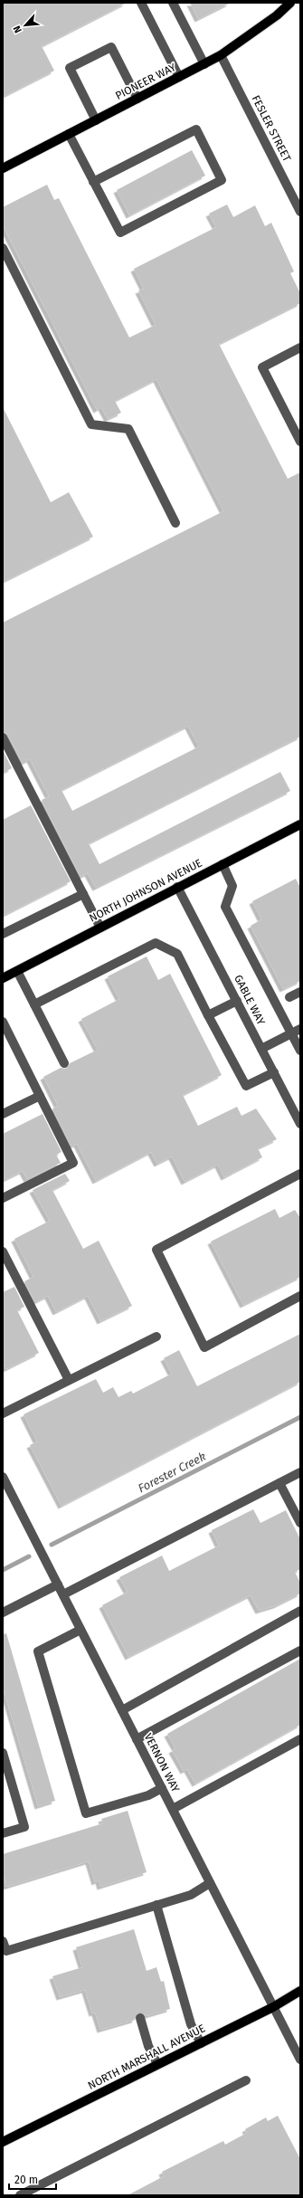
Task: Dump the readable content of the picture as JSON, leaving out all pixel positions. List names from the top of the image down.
{
  "streets": {
    "main road": ["PIONEER WAY", "NORTH JOHNSON AVENUE", "NORTH MARSHALL AVENUE"],
    "street": ["FESLER STREET", "GABLE WAY", "VERNON WAY"]
  },
  "crossings": [
    ["PIONEER WAY", "FESLER STREET"],
    ["NORTH JOHNSON AVENUE", "GABLE WAY"],
    ["VERNON WAY", "NORTH MARSHALL AVENUE"]
  ],
  "water": ["Forester Creek"],
  "scale_bar": "20 m",
  "north": "bottom left"
}
